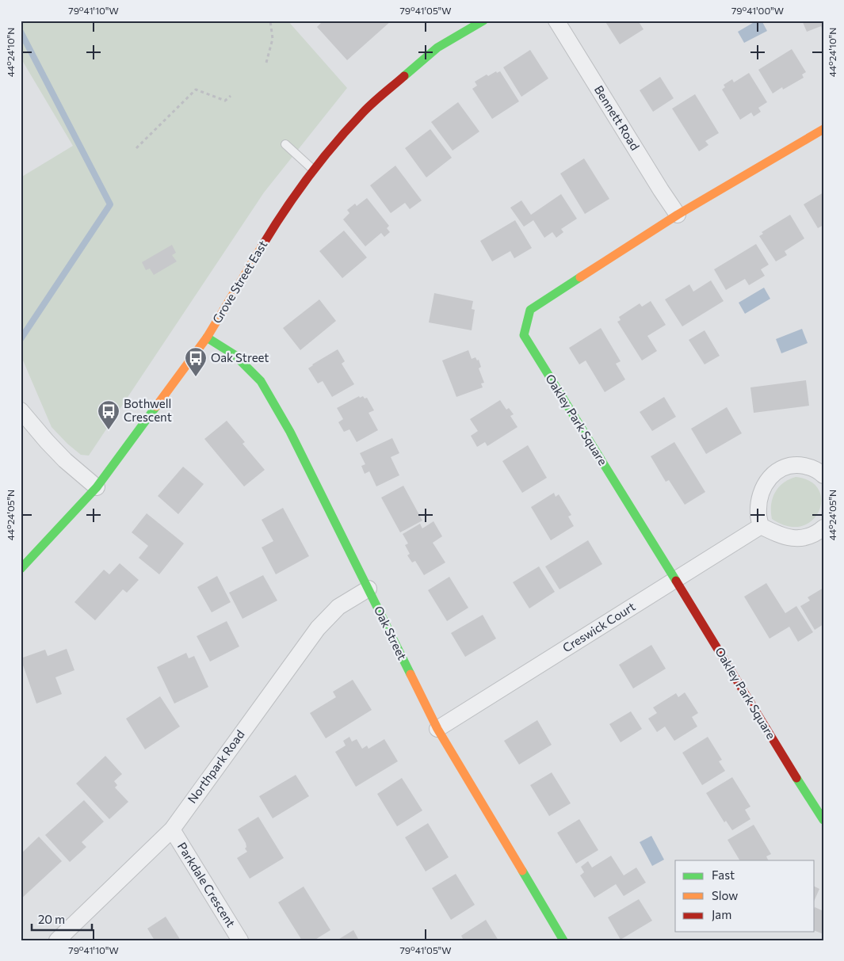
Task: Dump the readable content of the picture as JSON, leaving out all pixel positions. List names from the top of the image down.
{
  "streets": {
    "street": [
      "Bennett Road",
      "Grove Street East",
      "Oakley Park Square",
      "Creswick Court",
      "Oak Street",
      "Northpark Road",
      "Parkdale Crescent"
    ]
  },
  "crossings": [
    ["Bennett Road", "Oakley Park Square"],
    ["Grove Street East", "Oak Street"],
    ["Oakley Park Square", "Creswick Court"],
    ["Creswick Court", "Oak Street"],
    ["Oak Street", "Northpark Road"],
    ["Northpark Road", "Parkdale Crescent"]
  ],
  "places": {
    "bus stop": ["Oak Street", "Bothwell Crescent"]
  },
  "legend": ["Fast", "Slow", "Jam"],
  "scale_bar": "20 m",
  "coordinates": [
    "79°41'10\"W",
    "79°41'05\"W",
    "79°41'00\"W",
    "44°24'10\"N",
    "44°24'05\"N"
  ]
}
